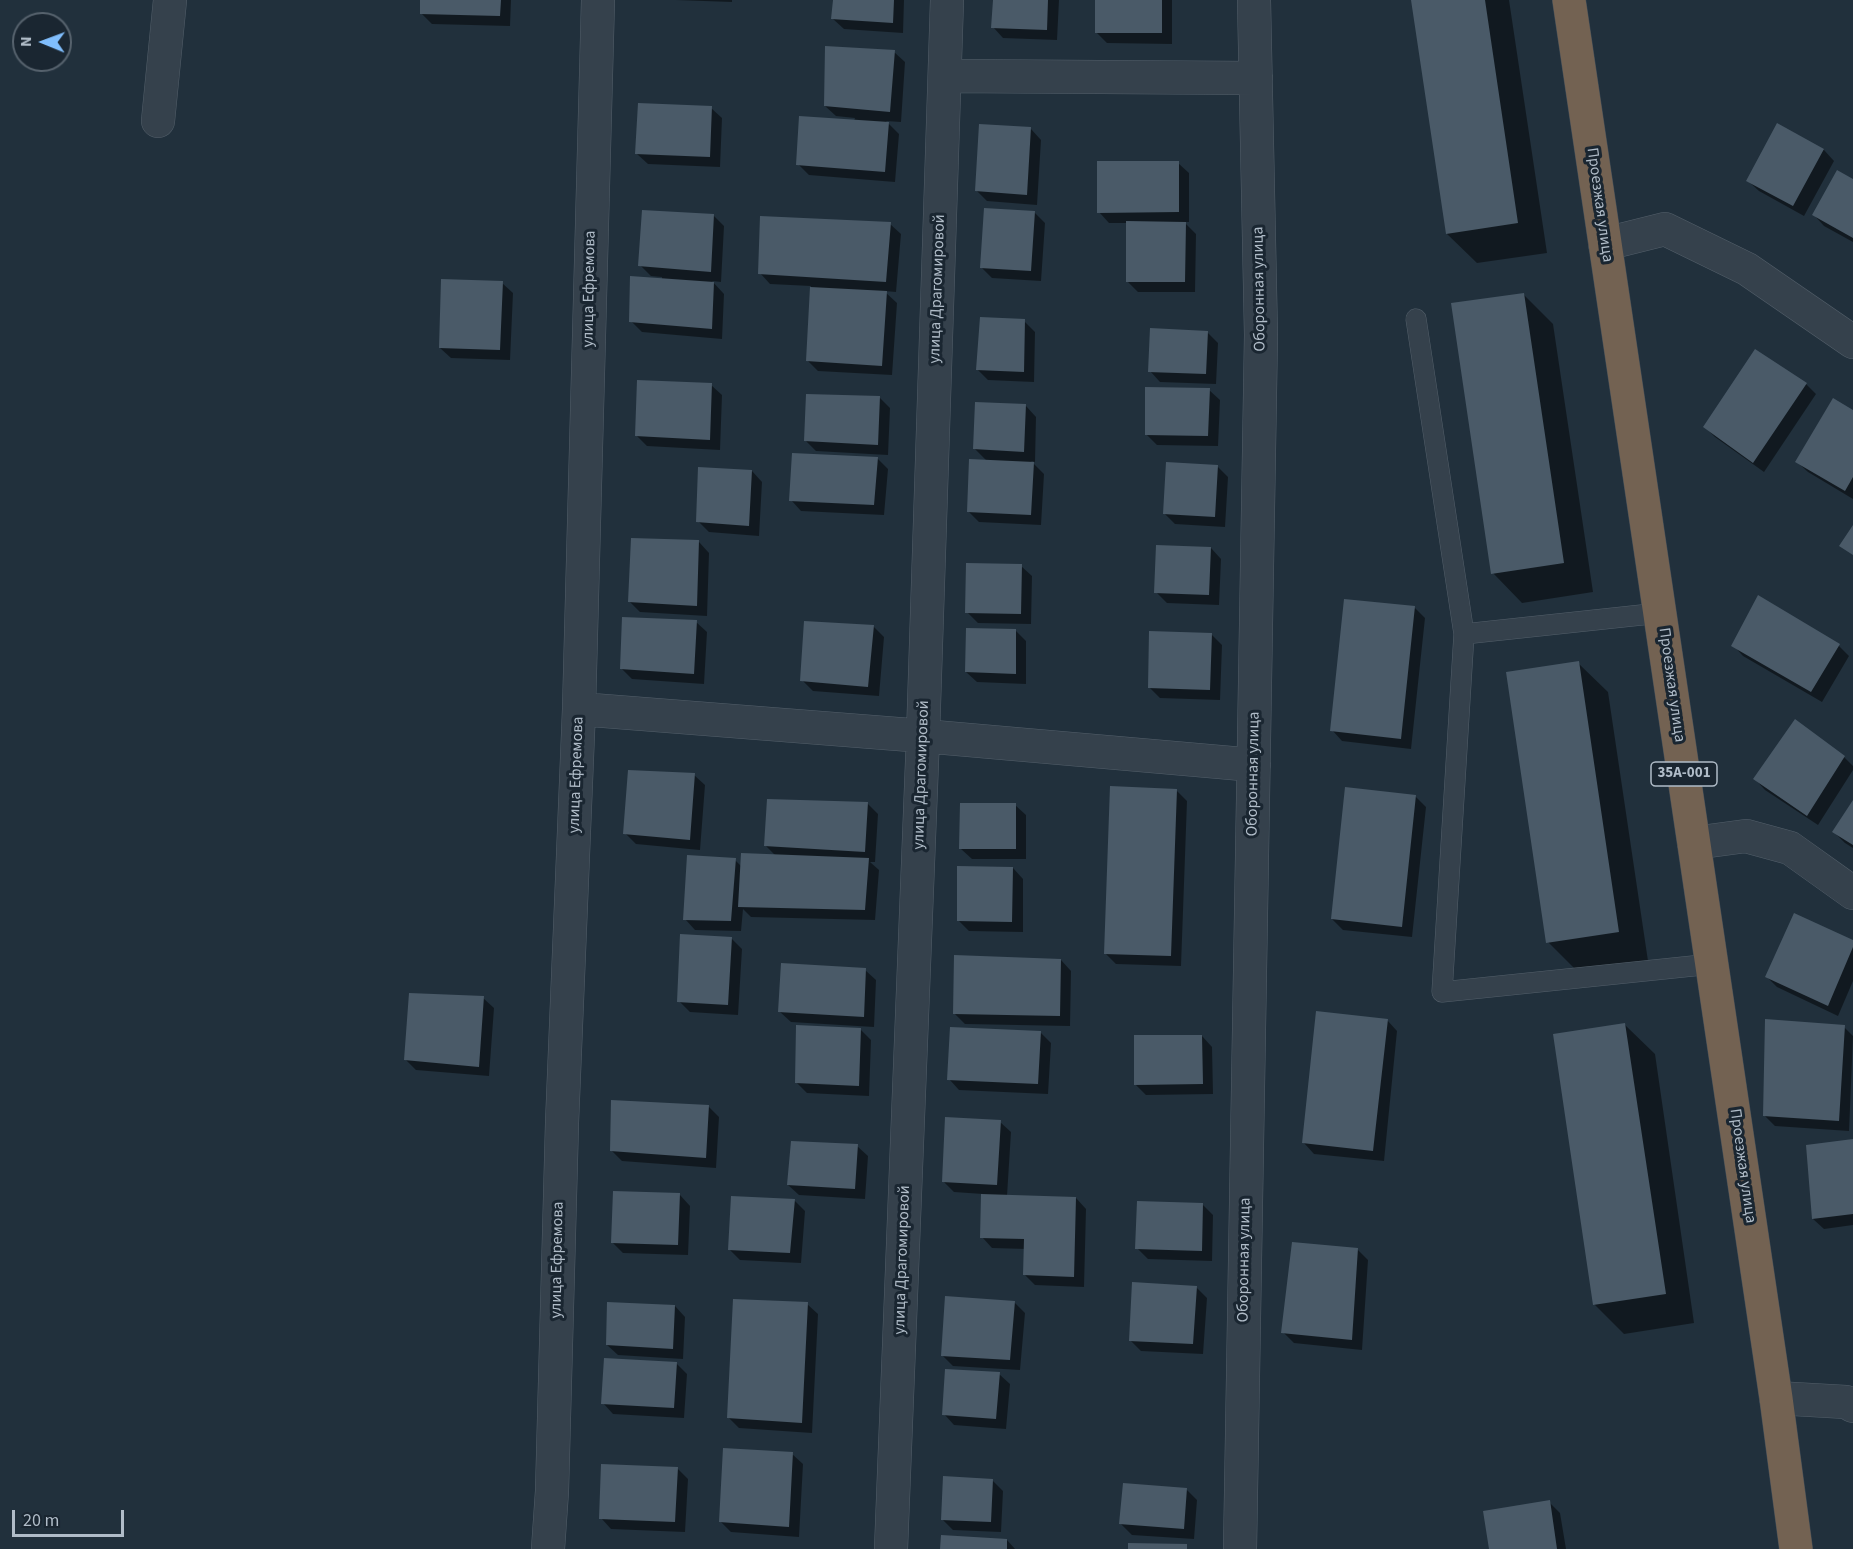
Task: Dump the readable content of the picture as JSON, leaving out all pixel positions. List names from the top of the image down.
{
  "streets": {
    "highway": ["Проезжая улица", "35А-001"],
    "street": ["улица Ефремова", "улица Драгомировой", "Оборонная улица"]
  },
  "scale_bar": "20 m",
  "north": "left"
}
